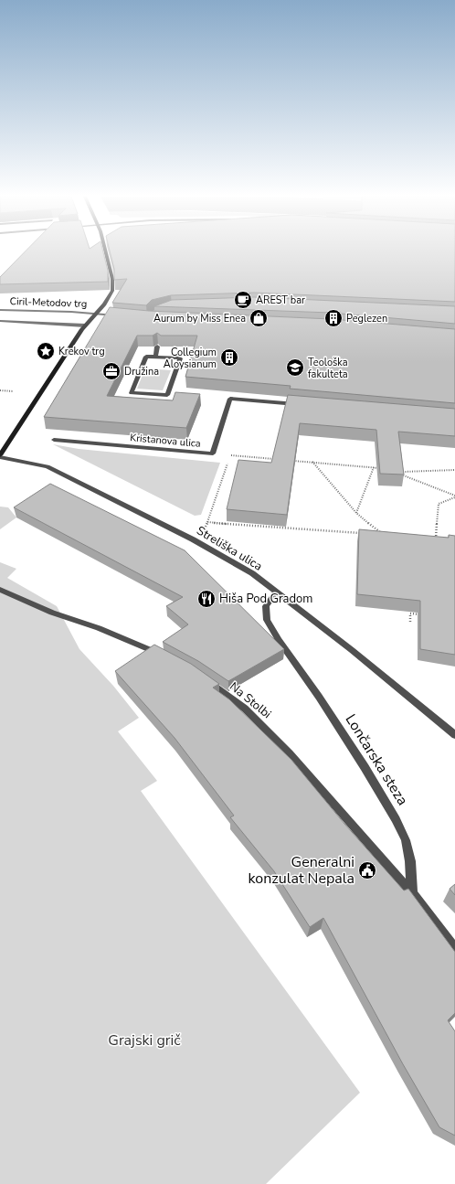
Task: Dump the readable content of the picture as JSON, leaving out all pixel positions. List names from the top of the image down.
{
  "streets": {
    "street": [
      "Ciril-Metodov trg",
      "Kristanova ulica",
      "Streliška ulica",
      "Na Stolbi",
      "Lončarska steza"
    ]
  },
  "crossings": [
    ["Streliška ulica", "Lončarska steza"],
    ["Na Stolbi", "Lončarska steza"]
  ],
  "parks": ["Grajski grič"],
  "places": {
    "cafe": ["AREST bar"],
    "shop": ["Aurum by Miss Enea"],
    "building": ["Peglezen", "Collegium Aloysianum"],
    "place": ["Krekov trg"],
    "school or university": ["Teološka fakulteta"],
    "office": ["Družina"],
    "restaurant": ["Hiša Pod Gradom"],
    "public building": ["Generalni konzulat Nepala"]
  }
}
